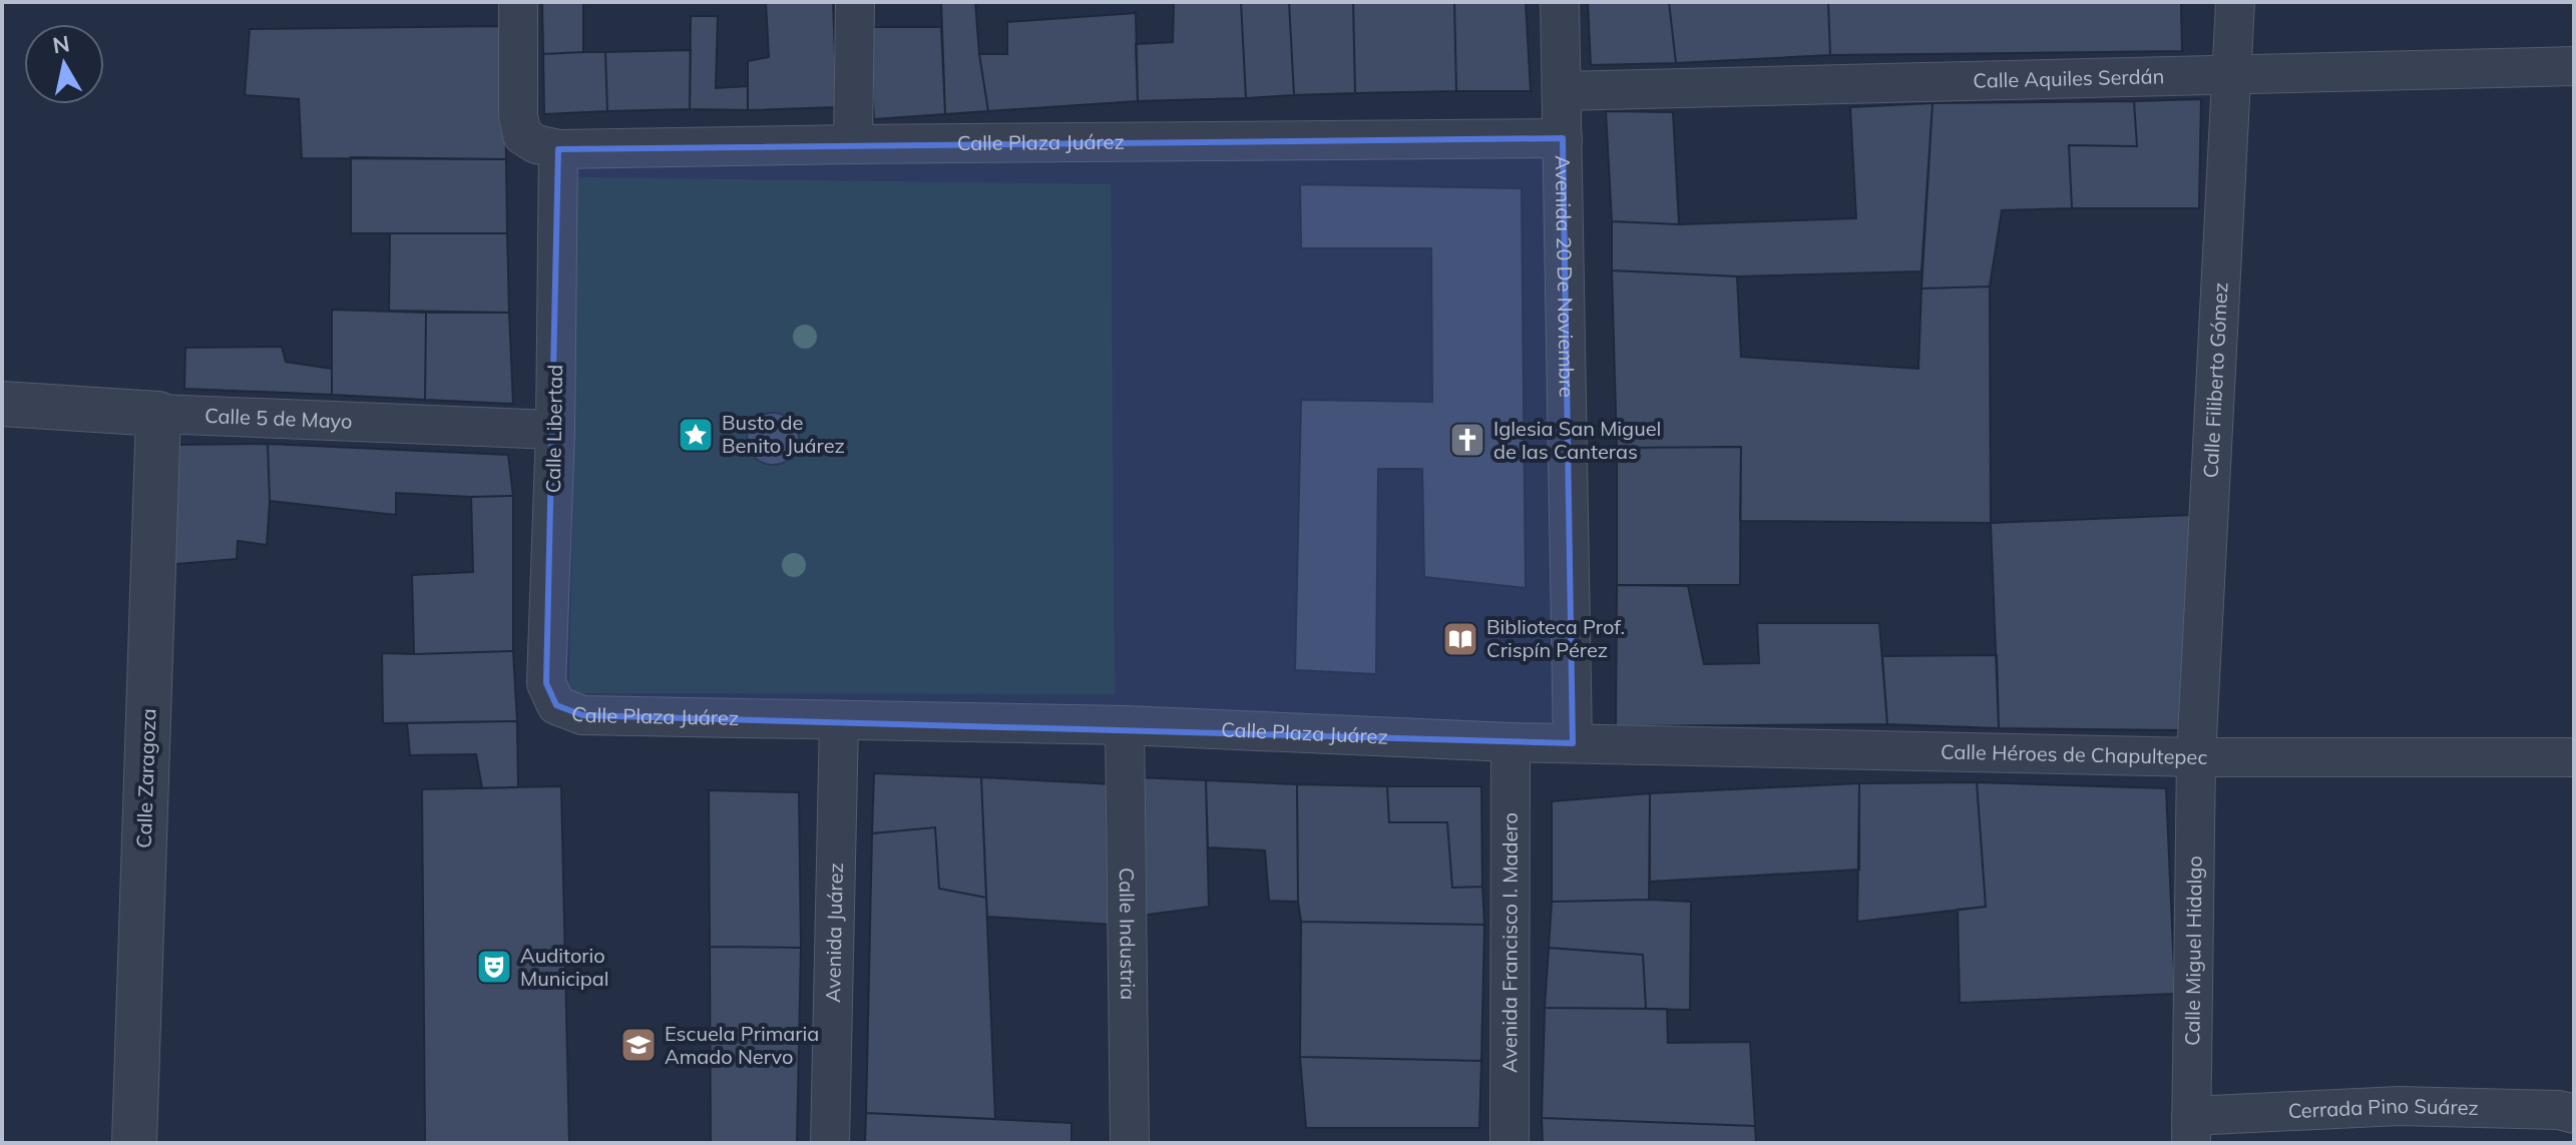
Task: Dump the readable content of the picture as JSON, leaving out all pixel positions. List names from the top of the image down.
{
  "streets": {
    "street": [
      "Calle Aquiles Serdán",
      "Calle Plaza Juárez",
      "Avenida 20 De Noviembre",
      "Calle Filiberto Gómez",
      "Calle 5 de Mayo",
      "Calle Libertad",
      "Calle Héroes de Chapultepec",
      "Calle Zaragoza",
      "Avenida Juárez",
      "Calle Industria",
      "Avenida Francisco I. Madero",
      "Calle Miguel Hidalgo",
      "Cerrada Pino Suárez"
    ]
  },
  "crossings": [
    ["Calle Aquiles Serdán", "Avenida 20 De Noviembre"],
    ["Calle Aquiles Serdán", "Calle Filiberto Gómez"],
    ["Calle Plaza Juárez", "Avenida 20 De Noviembre"],
    ["Calle Plaza Juárez", "Calle Libertad"],
    ["Calle Plaza Juárez", "Calle Héroes de Chapultepec"],
    ["Calle Plaza Juárez", "Avenida Juárez"],
    ["Calle Plaza Juárez", "Calle Industria"],
    ["Calle Plaza Juárez", "Avenida Francisco I. Madero"],
    ["Avenida 20 De Noviembre", "Calle Héroes de Chapultepec"],
    ["Calle Filiberto Gómez", "Calle Héroes de Chapultepec"],
    ["Calle Filiberto Gómez", "Calle Miguel Hidalgo"],
    ["Calle 5 de Mayo", "Calle Libertad"],
    ["Calle 5 de Mayo", "Calle Zaragoza"],
    ["Calle Héroes de Chapultepec", "Calle Miguel Hidalgo"],
    ["Calle Miguel Hidalgo", "Cerrada Pino Suárez"]
  ],
  "places": {
    "place": ["Busto de Benito Juárez"],
    "church": ["Iglesia San Miguel de las Canteras"],
    "library": ["Biblioteca Prof. Crispín Pérez"],
    "theatre": ["Auditorio Municipal"],
    "school or university": ["Escuela Primaria Amado Nervo"]
  },
  "north": "top"
}
